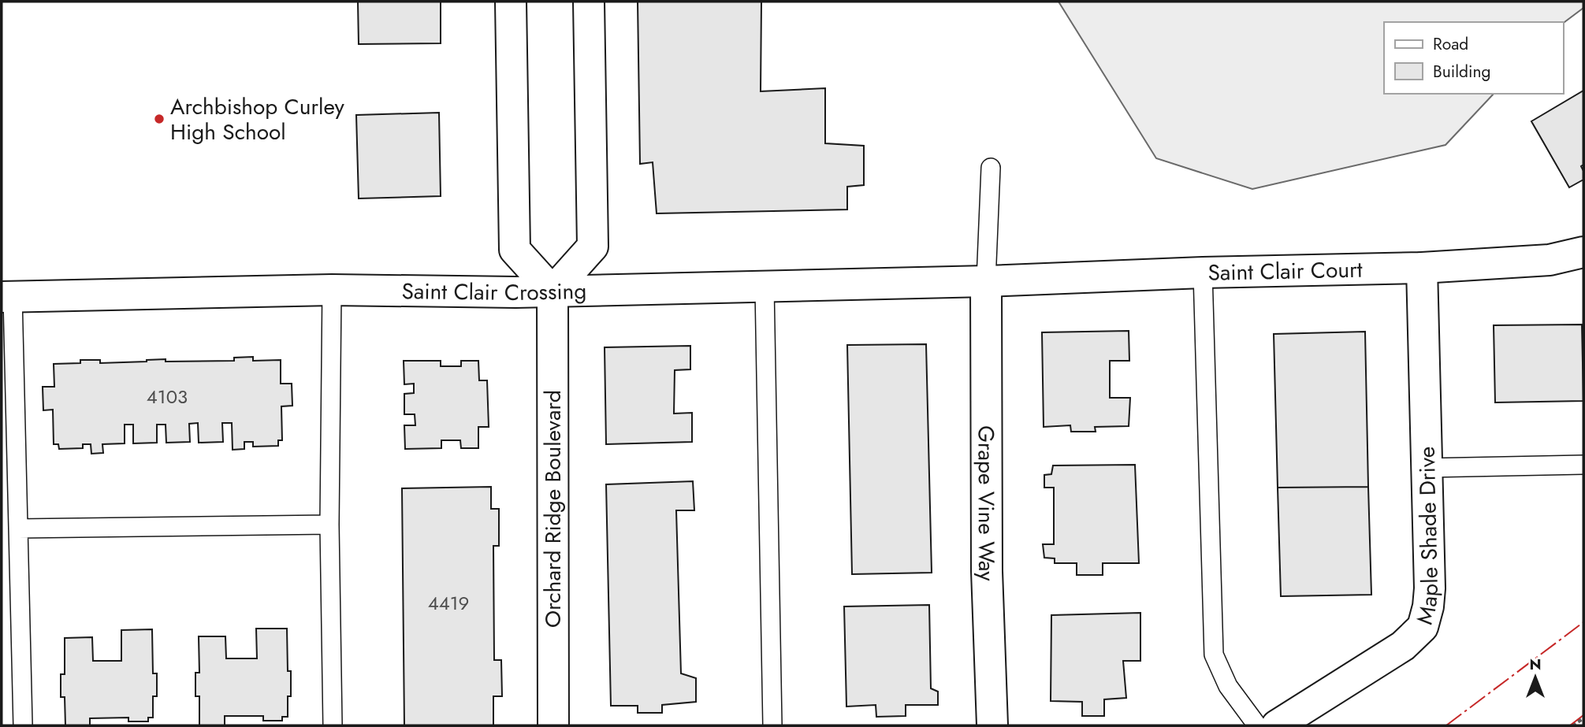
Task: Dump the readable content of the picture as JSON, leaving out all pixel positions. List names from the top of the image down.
{
  "streets": {
    "street": [
      "Saint Clair Court",
      "Saint Clair Crossing",
      "Grape Vine Way",
      "Orchard Ridge Boulevard",
      "Maple Shade Drive"
    ]
  },
  "crossings": [
    ["Saint Clair Court", "Saint Clair Crossing"],
    ["Saint Clair Court", "Grape Vine Way"],
    ["Saint Clair Court", "Maple Shade Drive"],
    ["Saint Clair Crossing", "Grape Vine Way"],
    ["Saint Clair Crossing", "Orchard Ridge Boulevard"]
  ],
  "places": ["Archbishop Curley High School"],
  "house_numbers": ["4103", "4419"],
  "legend": ["Road", "Building"],
  "north": "top"
}
